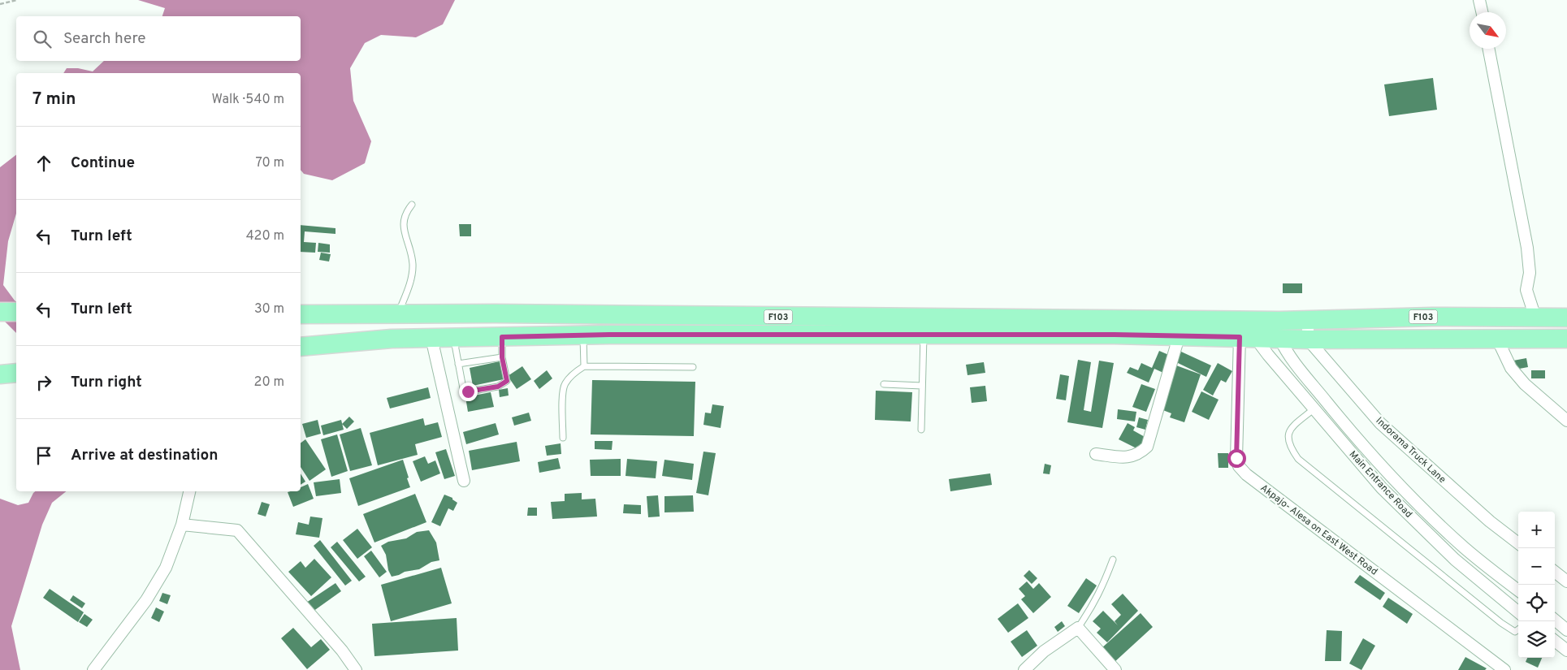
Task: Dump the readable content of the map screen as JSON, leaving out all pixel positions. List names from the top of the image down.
{
  "streets": {
    "main road": ["F103"],
    "street": ["Indorama Truck Lane", "Main Entrance Road", "Akpajo- Alesa on East West Road"]
  },
  "crossings": [
    ["F103", "Indorama Truck Lane"],
    ["F103", "Main Entrance Road"],
    ["F103", "Akpajo- Alesa on East West Road"]
  ],
  "north": "bottom right",
  "page": {
    "search": "Search here",
    "heading": ["7 min", "Walk · 540 m"],
    "list": [
      ["Continue", "70 m"],
      ["Turn left", "420 m"],
      ["Turn left", "30 m"],
      ["Turn right", "20 m"],
      "Arrive at destination"
    ],
    "map_buttons": ["+", "−"]
  }
}
